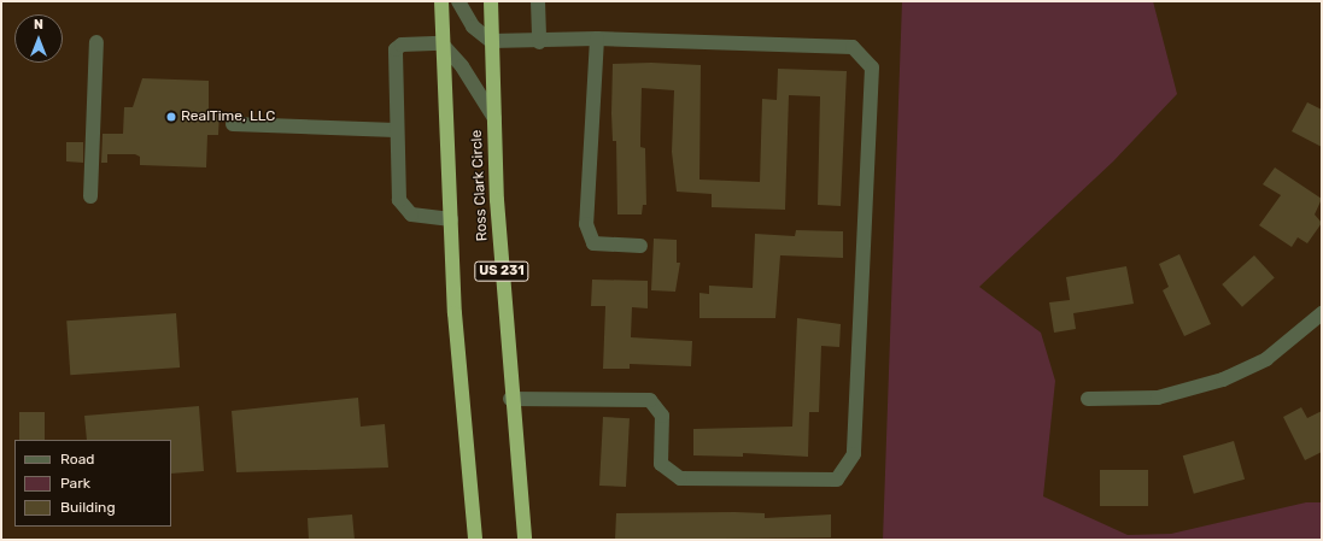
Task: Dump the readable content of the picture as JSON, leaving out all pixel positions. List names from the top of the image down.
{
  "streets": {
    "highway": ["Ross Clark Circle", "US 231"]
  },
  "places": ["RealTime, LLC"],
  "legend": ["Road", "Park", "Building"],
  "north": "top"
}
